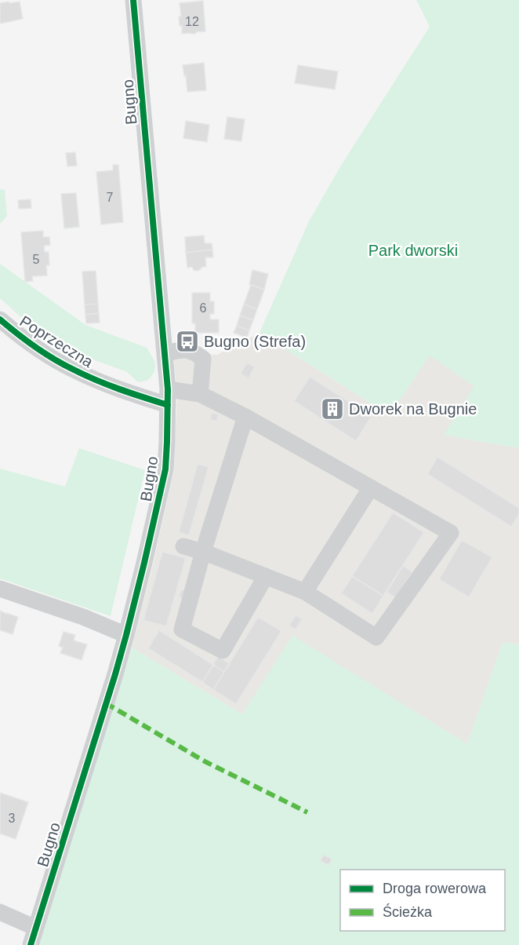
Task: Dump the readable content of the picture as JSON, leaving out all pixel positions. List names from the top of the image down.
{
  "streets": {
    "street": ["Bugno", "Poprzeczna"]
  },
  "crossings": [
    ["Bugno", "Poprzeczna"]
  ],
  "parks": ["Park dworski"],
  "places": {
    "bus stop": ["Bugno (Strefa)"],
    "building": ["Dworek na Bugnie"]
  },
  "house_numbers": [
    "12",
    "7",
    "5",
    "6",
    "3"
  ],
  "legend": ["Droga rowerowa", "Ścieżka"]
}
